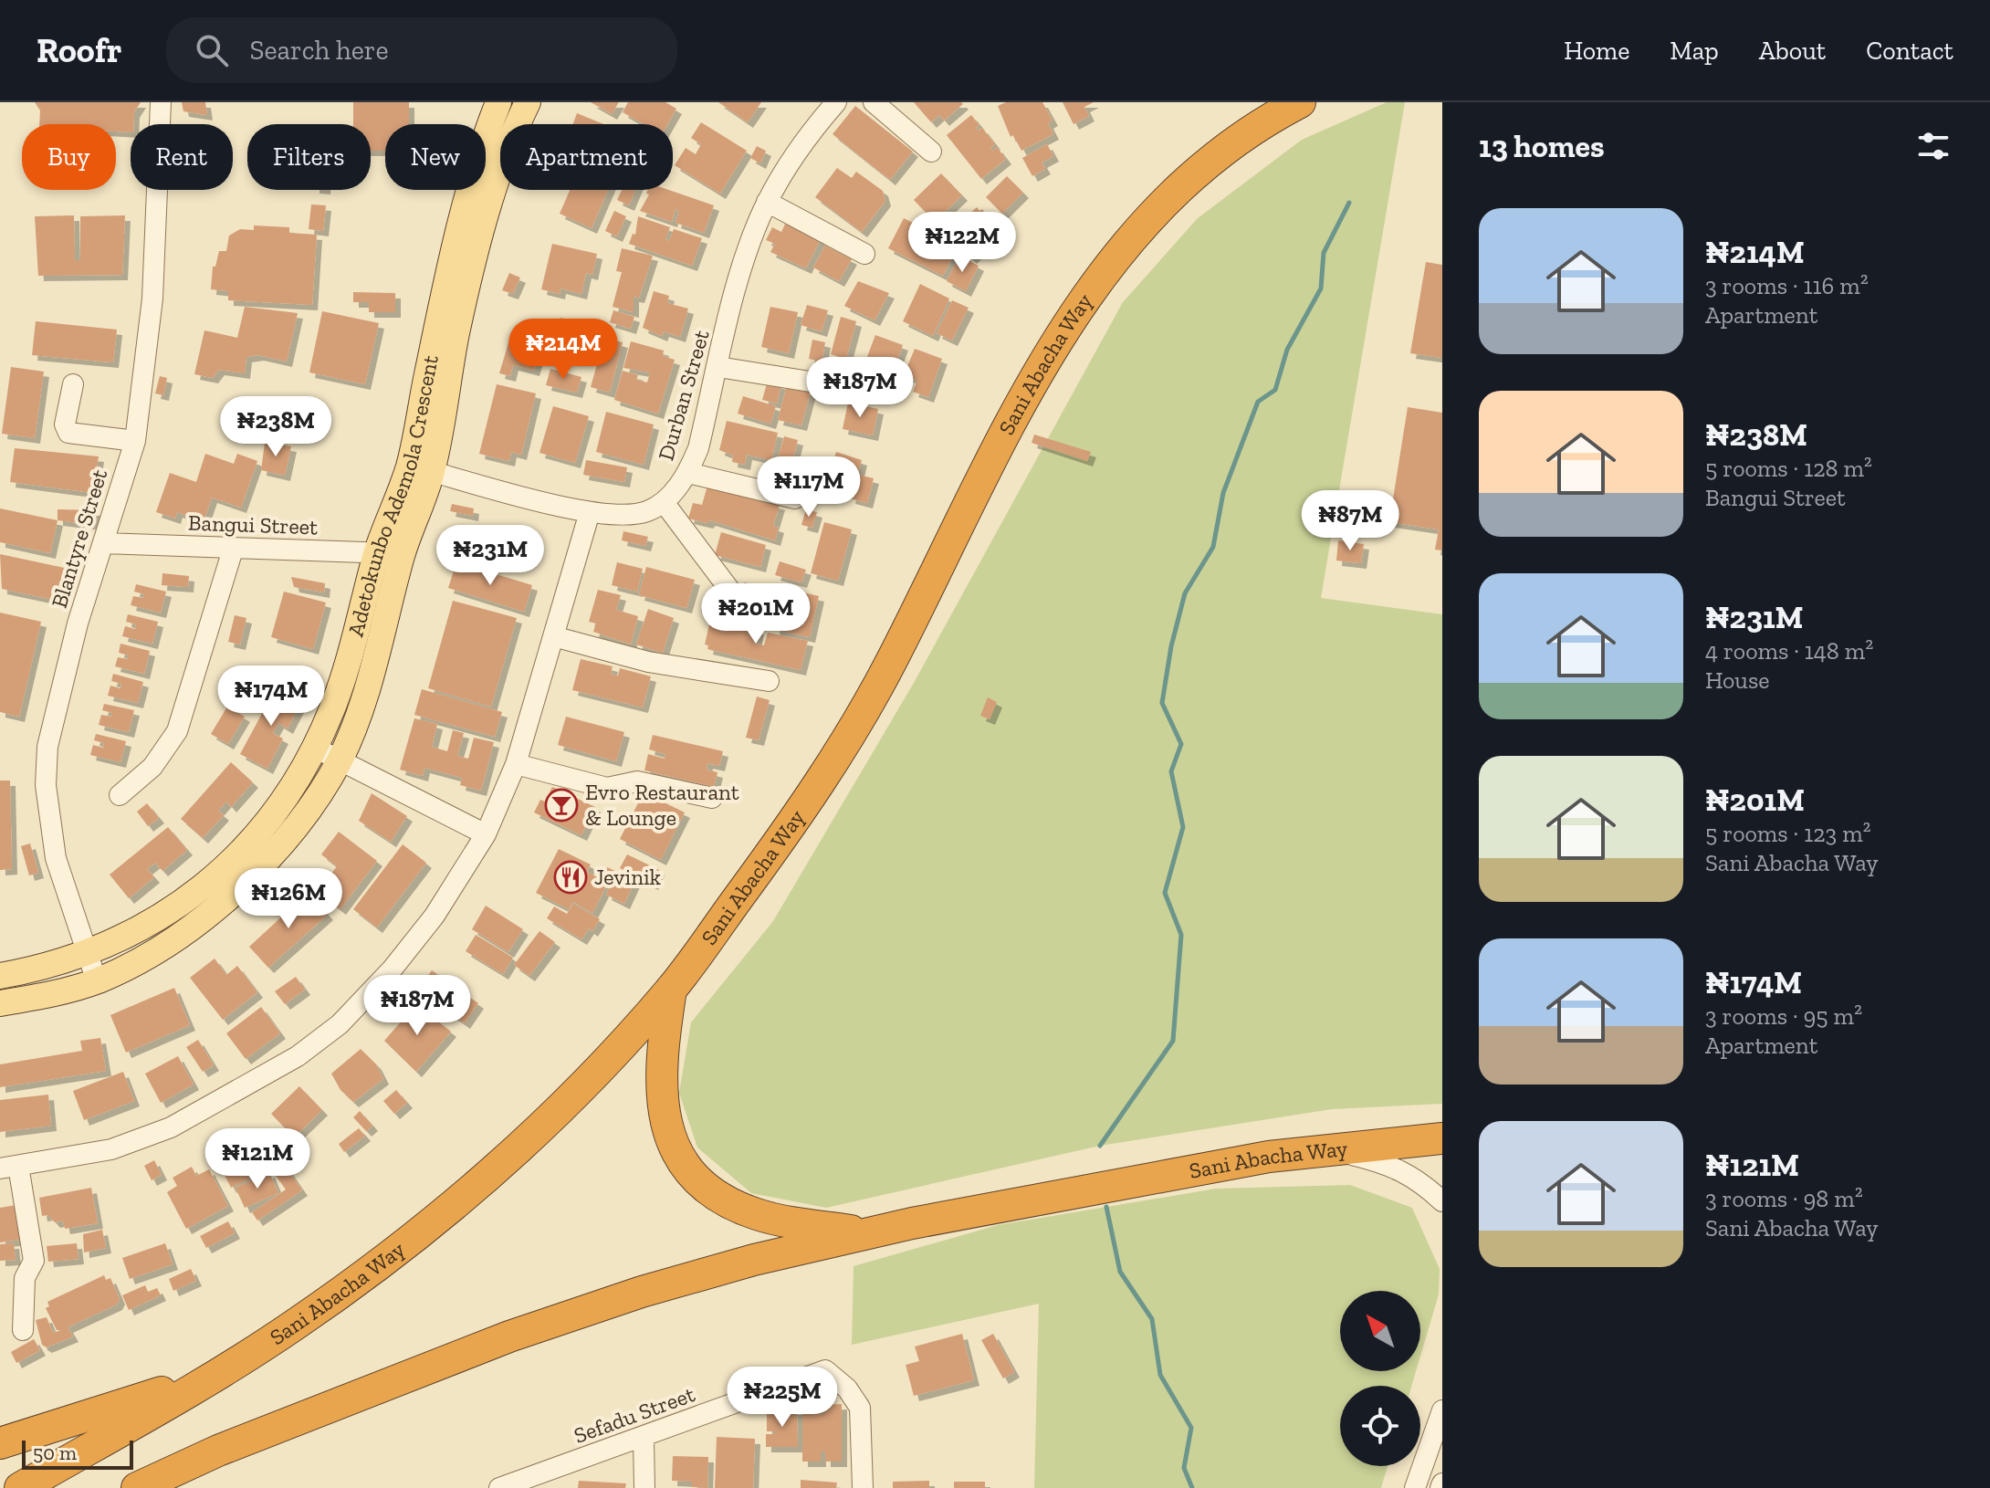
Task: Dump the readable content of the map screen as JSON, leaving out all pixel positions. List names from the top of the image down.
{
  "streets": {
    "highway": ["Sani Abacha Way"],
    "main road": ["Adetokunbo Ademola Crescent"],
    "street": [
      "Durban Street",
      "Bangui Street",
      "Blantyre Street",
      "Sefadu Street"
    ]
  },
  "crossings": [
    ["Adetokunbo Ademola Crescent", "Bangui Street"],
    ["Adetokunbo Ademola Crescent", "Blantyre Street"],
    ["Bangui Street", "Blantyre Street"]
  ],
  "places": {
    "bar": ["Evro Restaurant & Lounge"],
    "restaurant": ["Jevinik"]
  },
  "scale_bar": "50 m",
  "north": "top left",
  "page": {
    "header": "Roofr",
    "search": "Search here",
    "nav": [
      "Home",
      "Map",
      "About",
      "Contact"
    ],
    "heading": "13 homes",
    "chip": [
      "Buy",
      "Rent",
      "Filters",
      "New",
      "Apartment"
    ],
    "list": [
      {
        "name": "₦214M",
        "note": "3 rooms · 116 m² · Apartment"
      },
      {
        "name": "₦238M",
        "note": "5 rooms · 128 m² · Bangui Street"
      },
      {
        "name": "₦231M",
        "note": "4 rooms · 148 m² · House"
      },
      {
        "name": "₦201M",
        "note": "5 rooms · 123 m² · Sani Abacha Way"
      },
      {
        "name": "₦174M",
        "note": "3 rooms · 95 m² · Apartment"
      },
      {
        "name": "₦121M",
        "note": "3 rooms · 98 m² · Sani Abacha Way"
      }
    ],
    "price": [
      "₦122M",
      "₦214M",
      "₦187M",
      "₦238M",
      "₦117M",
      "₦87M",
      "₦231M",
      "₦201M",
      "₦174M",
      "₦126M",
      "₦187M",
      "₦121M",
      "₦225M"
    ],
    "scale": "50 m"
  }
}
